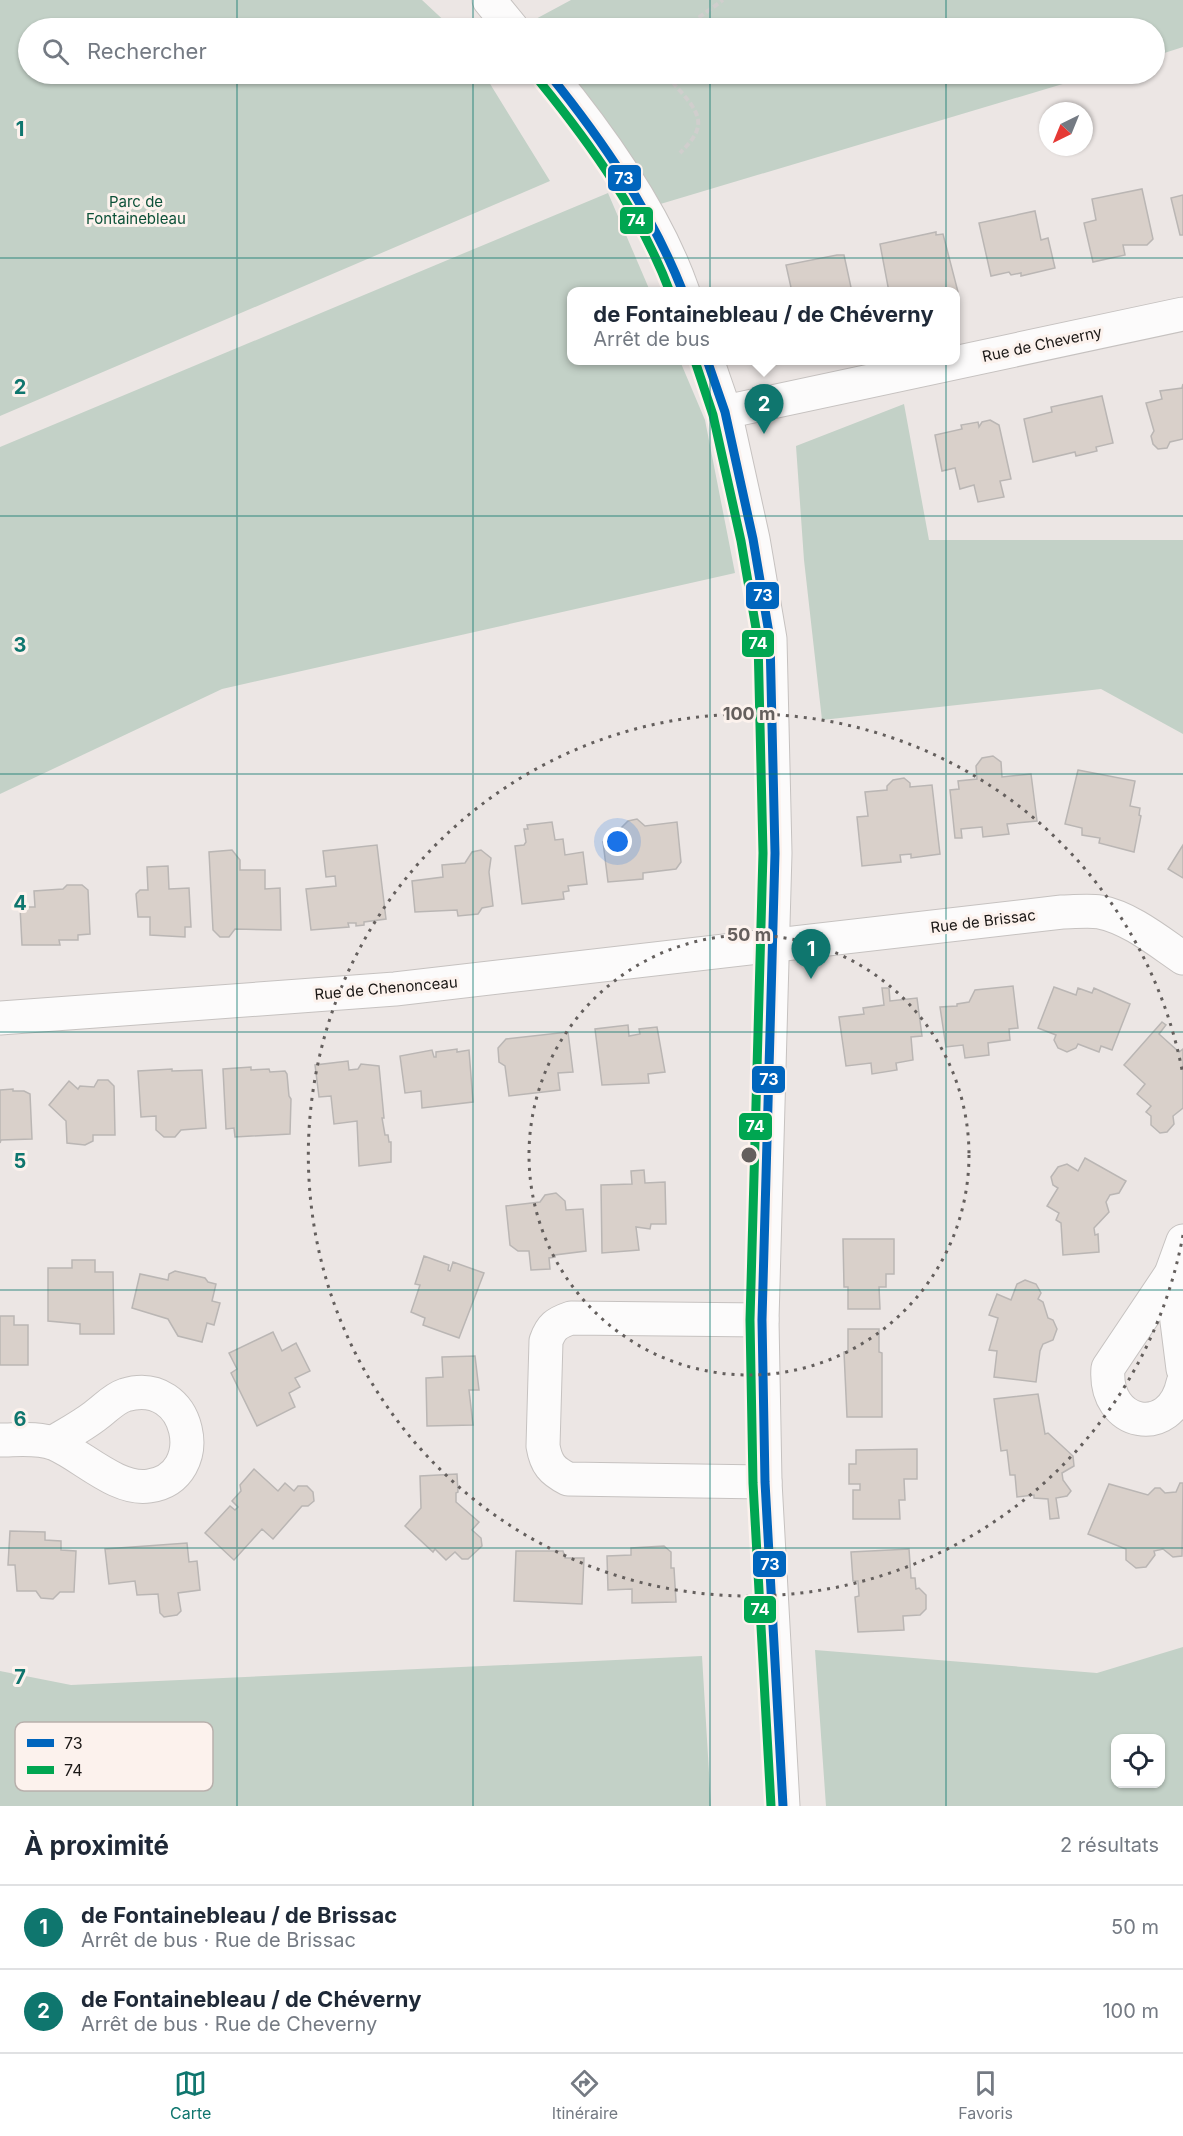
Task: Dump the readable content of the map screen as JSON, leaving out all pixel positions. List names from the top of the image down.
{
  "streets": {
    "street": ["Rue de Cheverny", "Rue de Brissac", "Rue de Chenonceau"]
  },
  "crossings": [
    ["Rue de Brissac", "Rue de Chenonceau"]
  ],
  "parks": ["Parc de Fontainebleau"],
  "lines": ["transit line 73", "transit line 74"],
  "legend": ["73", "74"],
  "north": "bottom left",
  "page": {
    "search": "Rechercher",
    "popup": ["de Fontainebleau / de Chéverny", "Arrêt de bus"],
    "pins": ["2", "1"],
    "heading": ["À proximité", "2 résultats"],
    "list": [
      {
        "mark": "1",
        "name": "de Fontainebleau / de Brissac",
        "note": "Arrêt de bus · Rue de Brissac",
        "value": "50 m"
      },
      {
        "mark": "2",
        "name": "de Fontainebleau / de Chéverny",
        "note": "Arrêt de bus · Rue de Cheverny",
        "value": "100 m"
      }
    ],
    "nav": ["Carte", "Itinéraire", "Favoris"]
  },
  "grid": {
    "rows": [
      "1",
      "2",
      "3",
      "4",
      "5",
      "6",
      "7"
    ]
  },
  "rings": ["100 m", "50 m"]
}
